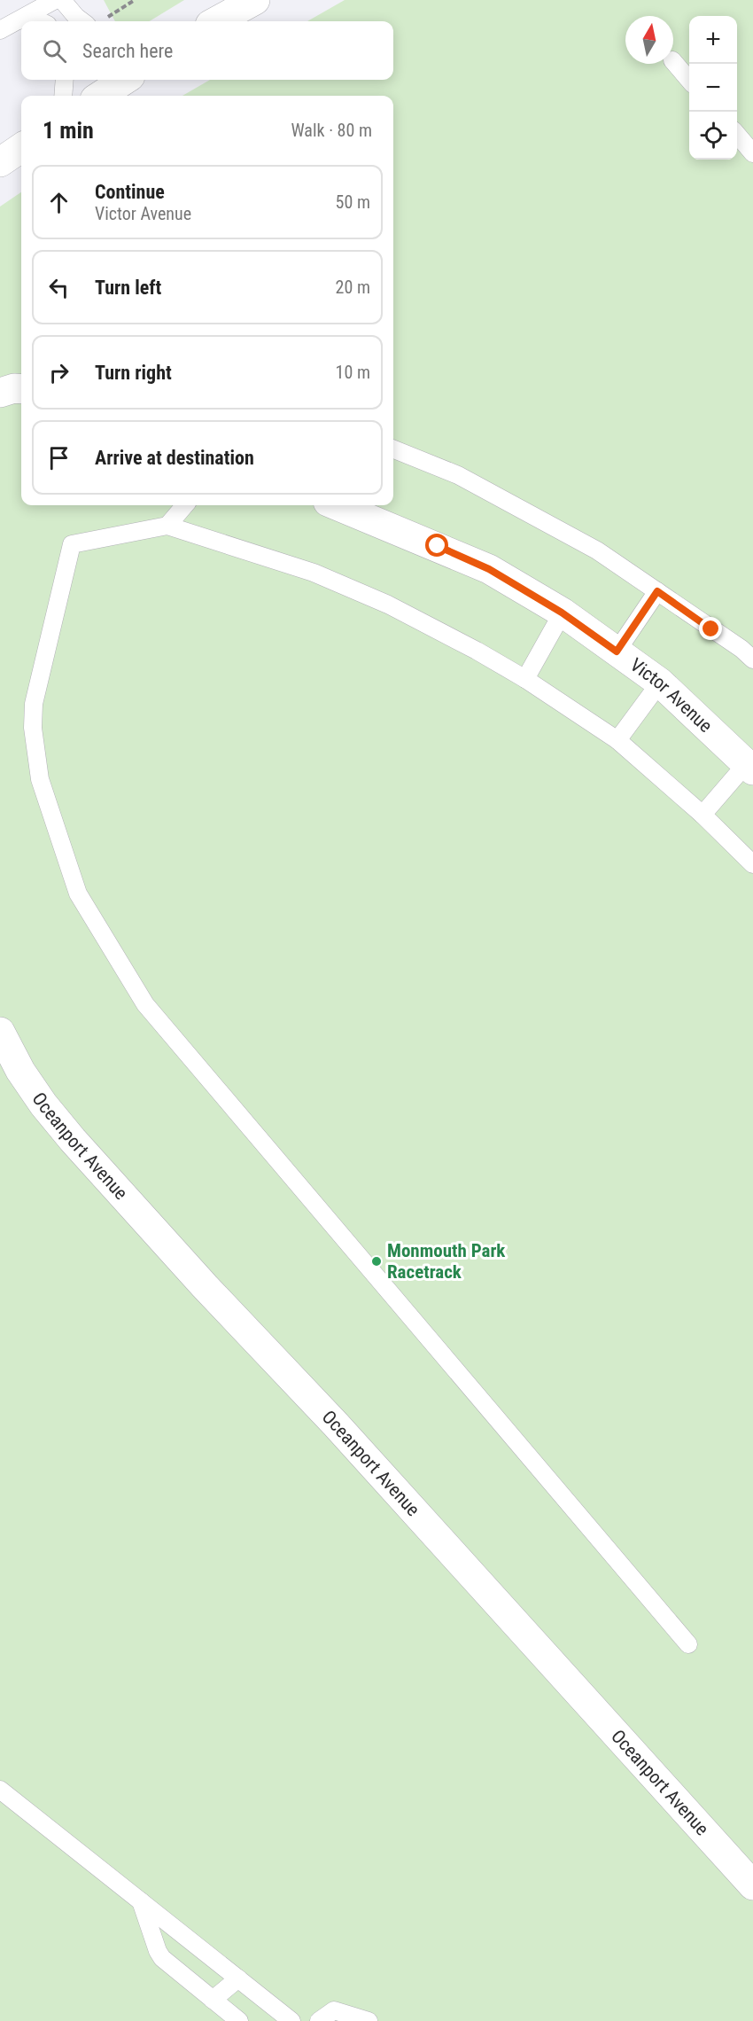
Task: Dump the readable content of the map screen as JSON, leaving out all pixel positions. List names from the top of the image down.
{
  "streets": {
    "main road": ["Victor Avenue", "Oceanport Avenue"]
  },
  "places": ["Monmouth Park Racetrack"],
  "north": "top",
  "page": {
    "map_buttons": ["+", "−"],
    "search": "Search here",
    "heading": ["1 min", "Walk · 80 m"],
    "list": [
      ["Continue", "Victor Avenue", "50 m"],
      ["Turn left", "20 m"],
      ["Turn right", "10 m"],
      "Arrive at destination"
    ]
  }
}
